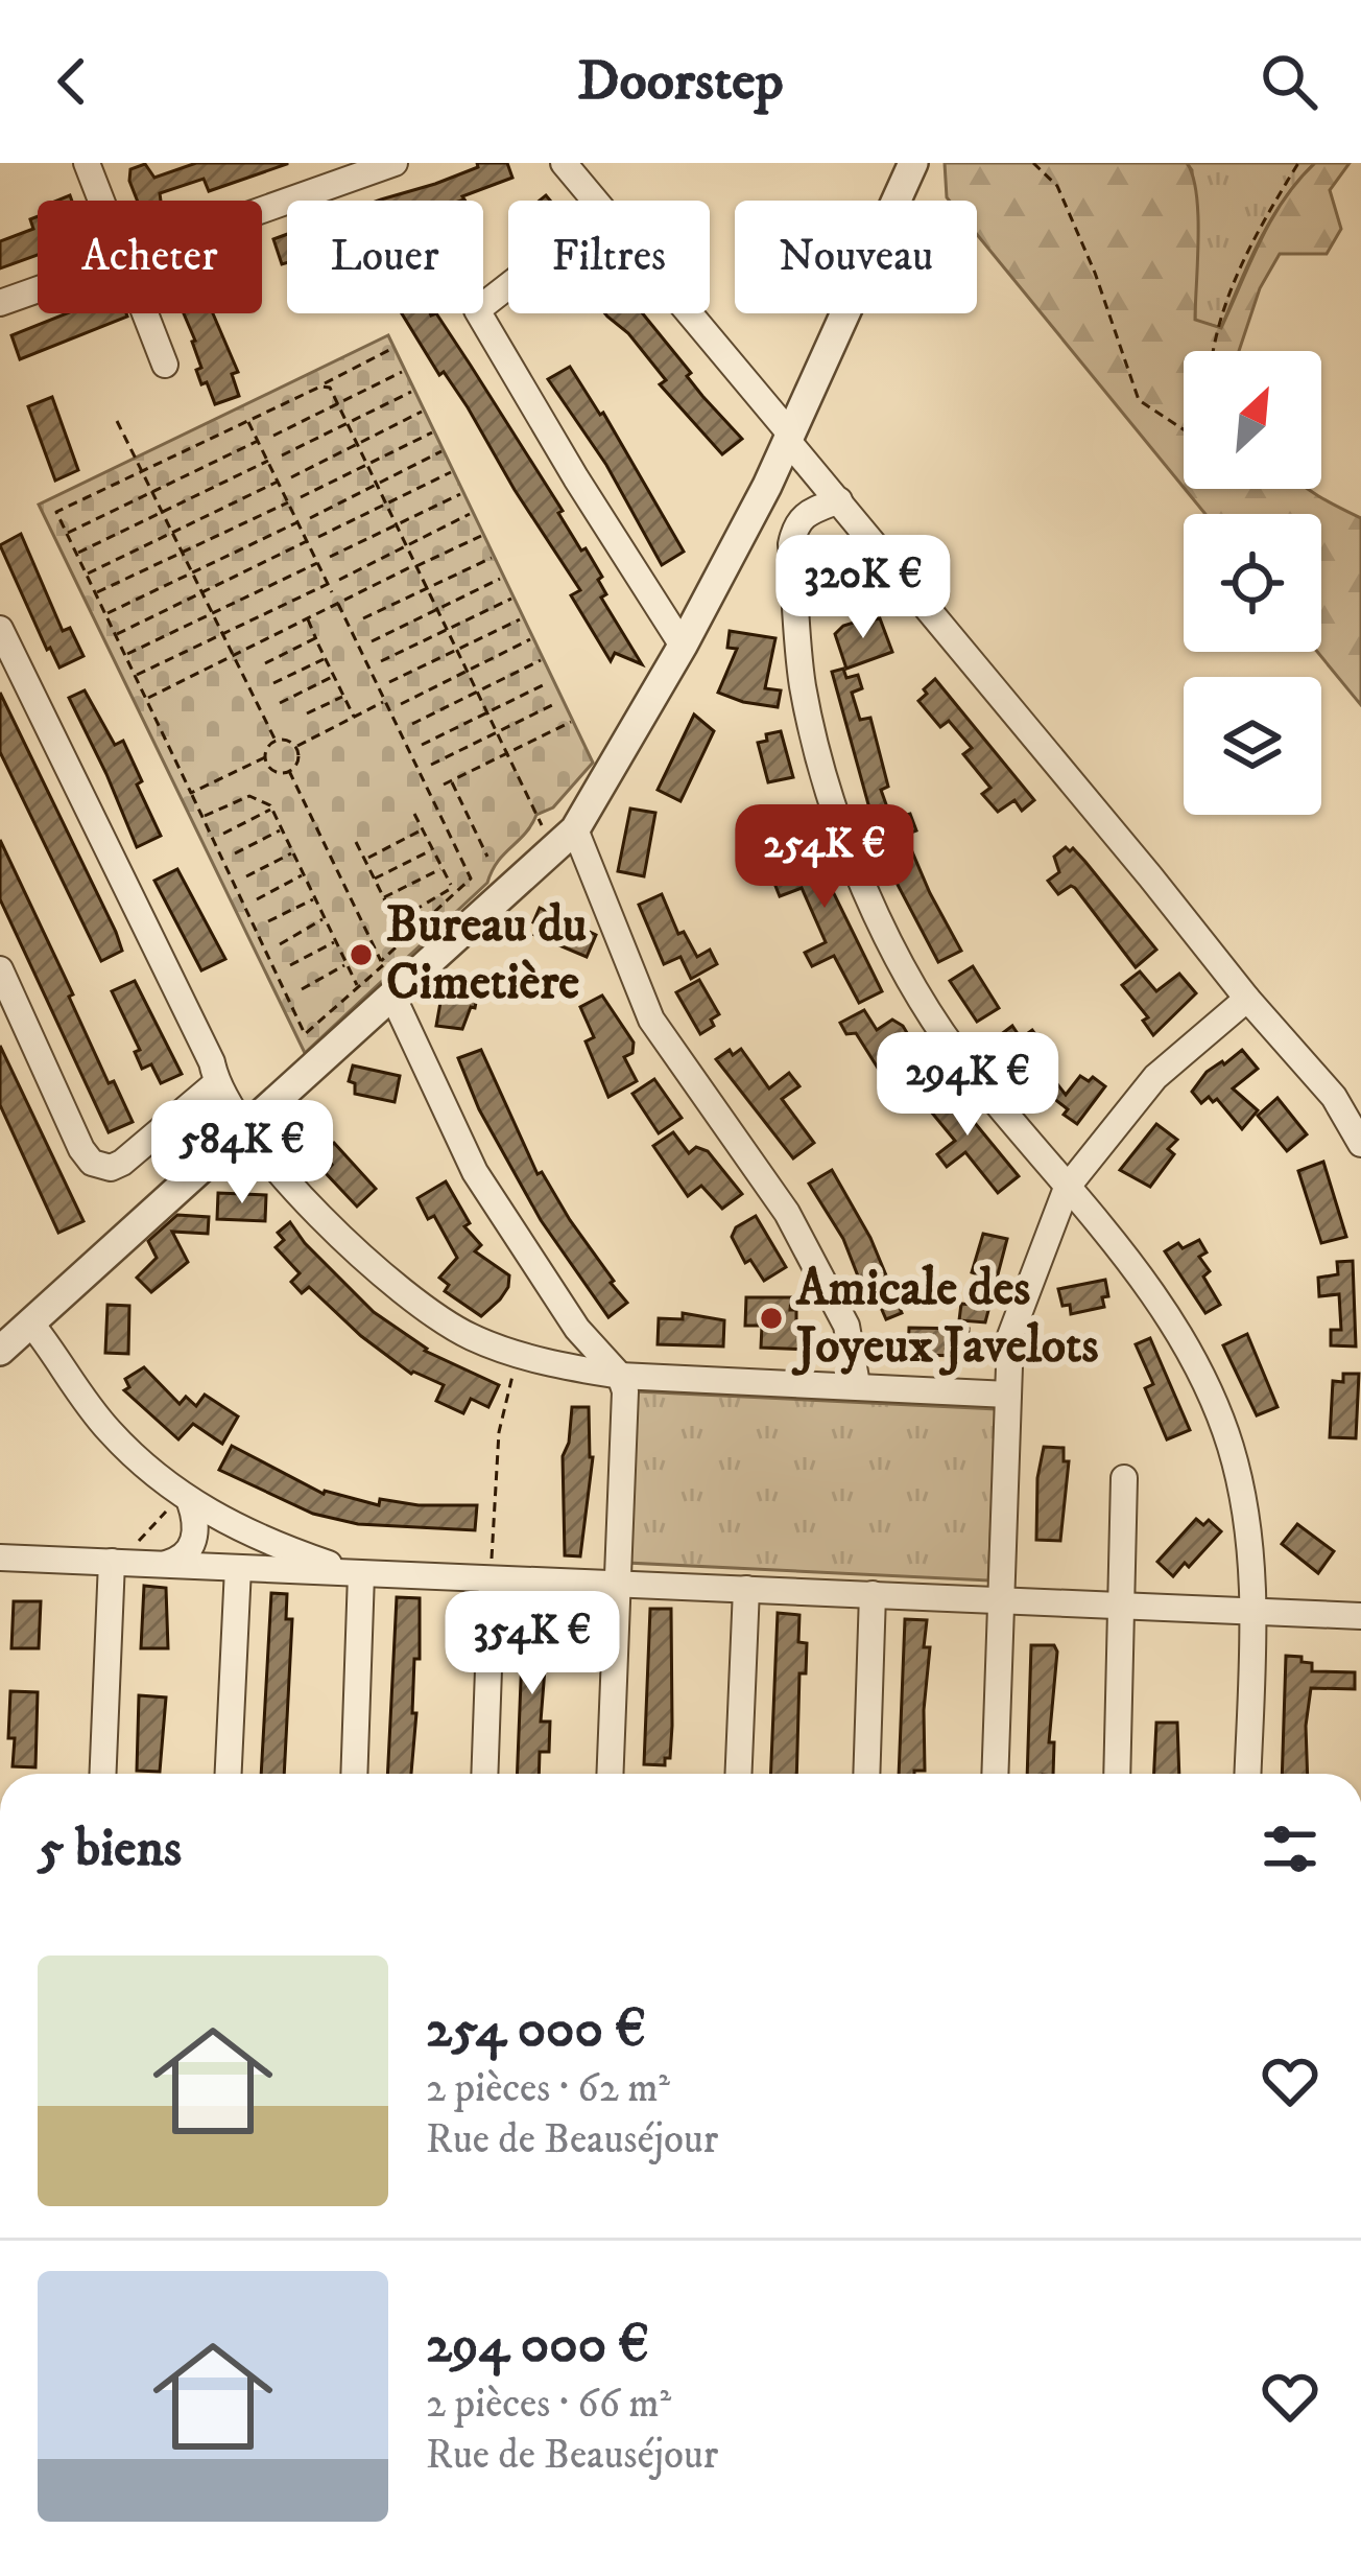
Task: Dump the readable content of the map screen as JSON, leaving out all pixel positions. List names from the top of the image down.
{
  "places": ["Bureau du Cimetière", "Amicale des Joyeux Javelots"],
  "north": "top right",
  "page": {
    "header": "Doorstep",
    "chip": [
      "Acheter",
      "Louer",
      "Filtres",
      "Nouveau"
    ],
    "price": [
      "320K €",
      "254K €",
      "294K €",
      "584K €",
      "354K €"
    ],
    "heading": "5 biens",
    "list": [
      {
        "name": "254 000 €",
        "note": "2 pièces · 62 m² · Rue de Beauséjour"
      },
      {
        "name": "294 000 €",
        "note": "2 pièces · 66 m² · Rue de Beauséjour"
      }
    ]
  }
}
